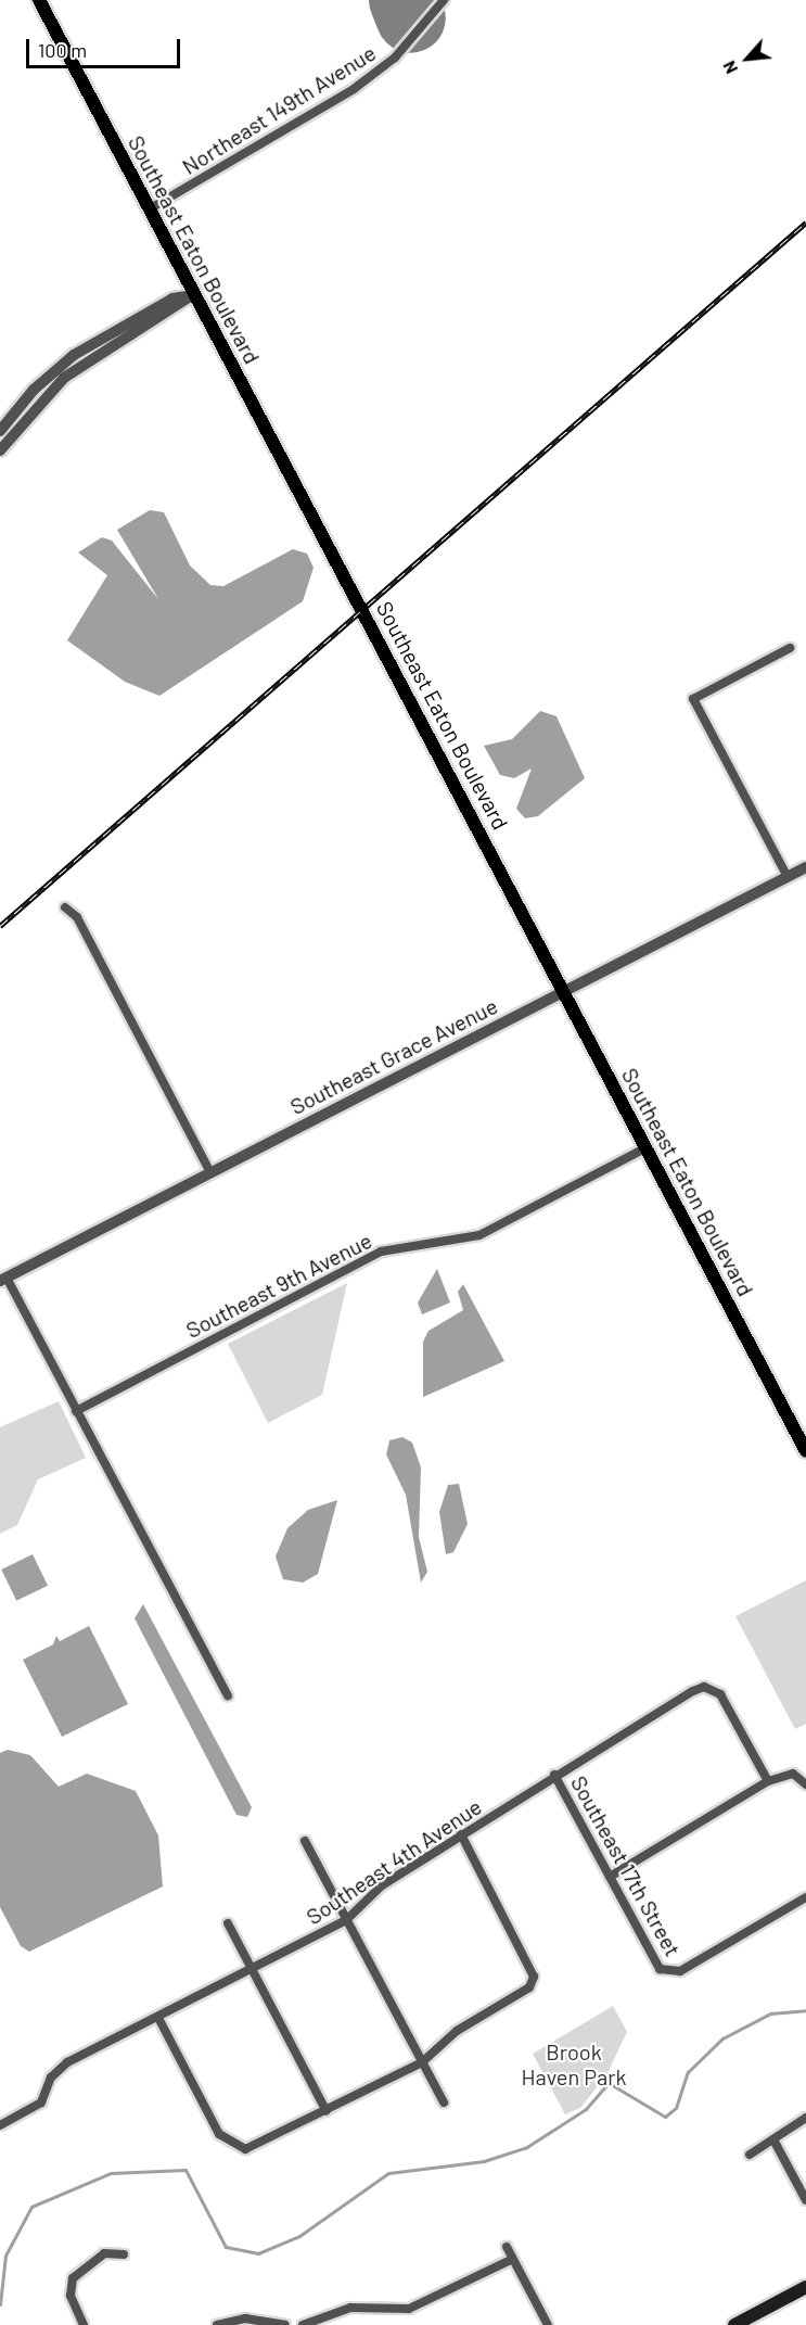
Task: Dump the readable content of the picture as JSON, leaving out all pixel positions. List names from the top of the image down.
{
  "streets": {
    "main road": ["Southeast Eaton Boulevard"],
    "street": [
      "Northeast 149th Avenue",
      "Southeast Grace Avenue",
      "Southeast 9th Avenue",
      "Southeast 4th Avenue",
      "Southeast 17th Street"
    ]
  },
  "crossings": [
    ["Northeast 149th Avenue", "Southeast Eaton Boulevard"],
    ["Southeast Eaton Boulevard", "Southeast Grace Avenue"],
    ["Southeast Eaton Boulevard", "Southeast 9th Avenue"],
    ["Southeast 4th Avenue", "Southeast 17th Street"]
  ],
  "parks": ["Brook Haven Park"],
  "scale_bar": "100 m",
  "north": "bottom left"
}
